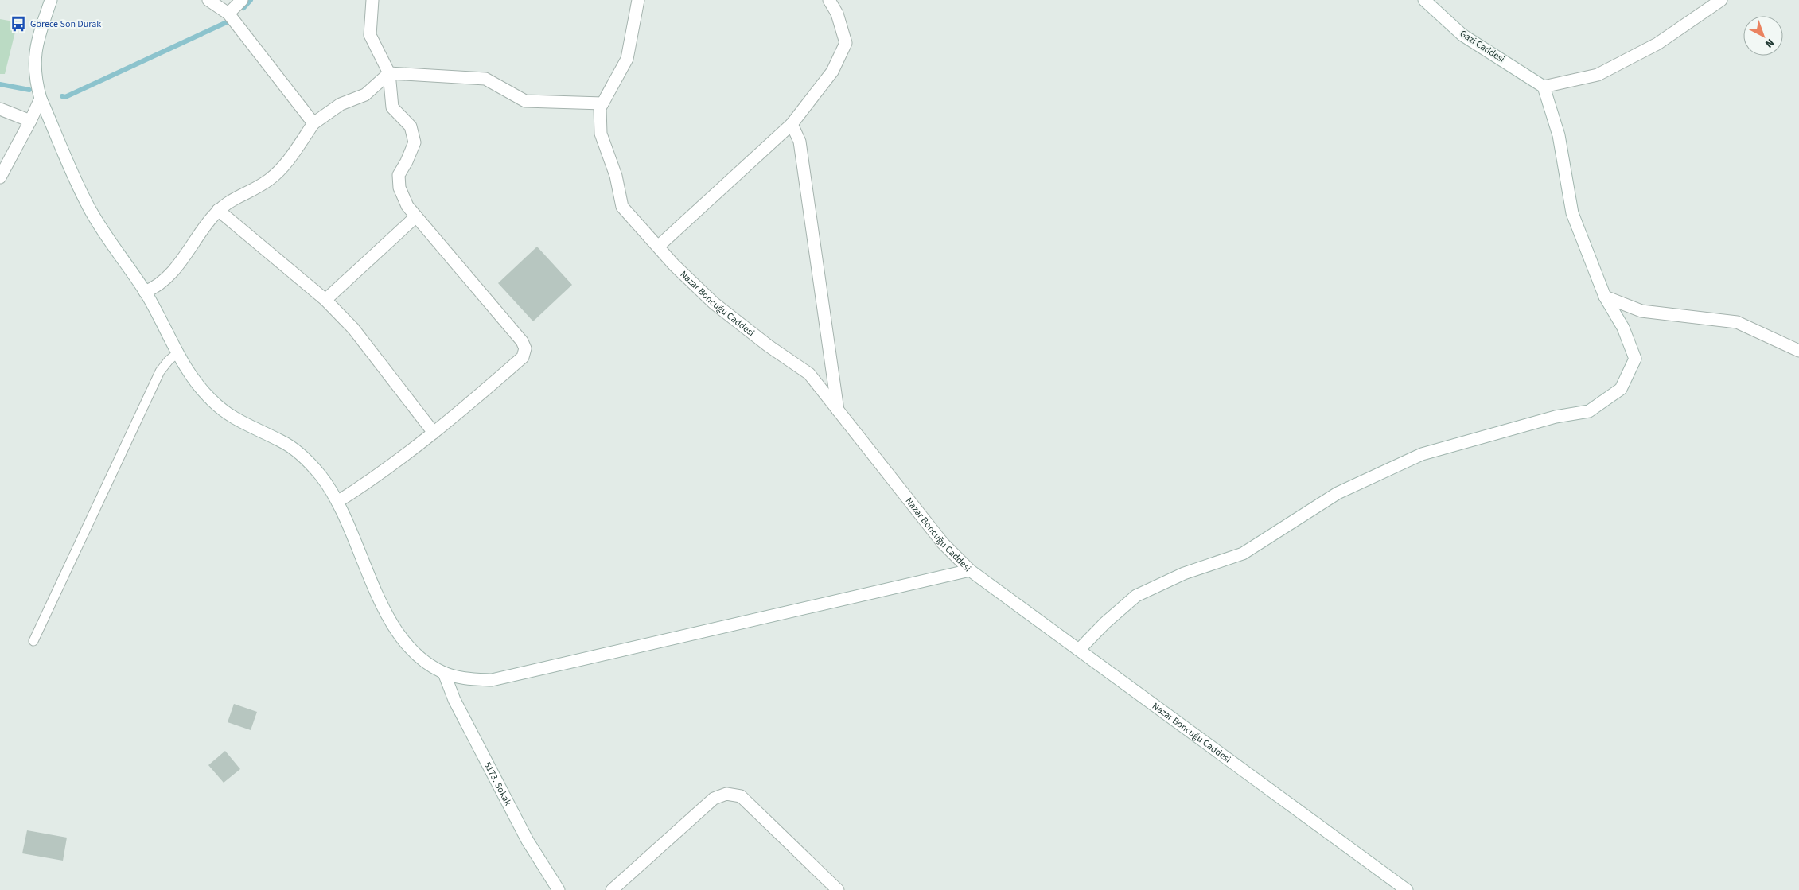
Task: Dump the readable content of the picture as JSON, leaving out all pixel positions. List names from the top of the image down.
{
  "streets": {
    "street": ["Gazi Caddesi", "Nazar Boncuğu Caddesi", "5173. Sokak"]
  },
  "places": {
    "bus stop": ["Görece Son Durak"]
  },
  "north": "bottom right"
}
